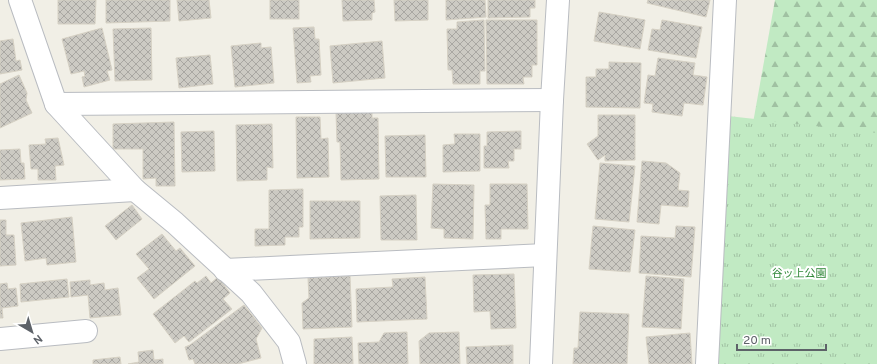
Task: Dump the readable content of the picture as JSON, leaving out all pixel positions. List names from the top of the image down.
{
  "parks": ["谷ッ上公園"],
  "scale_bar": "20 m",
  "north": "bottom right"
}
